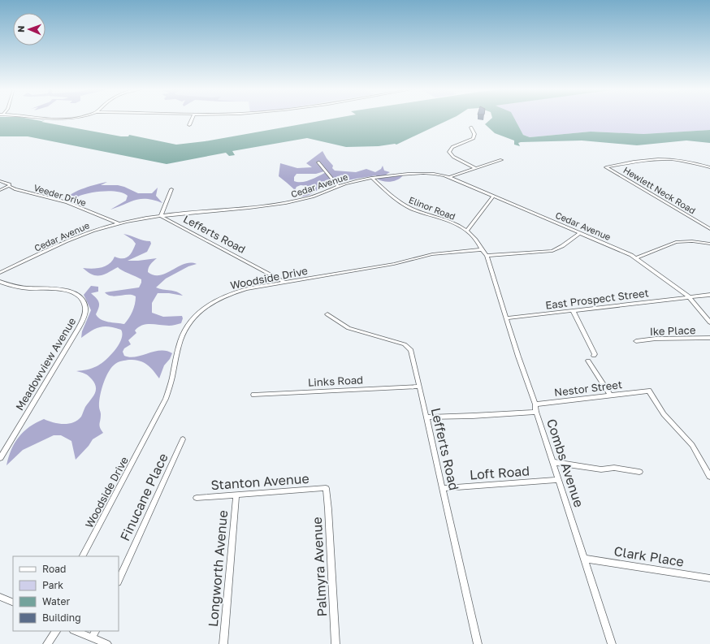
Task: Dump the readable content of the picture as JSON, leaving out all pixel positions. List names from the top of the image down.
{
  "streets": {
    "street": [
      "Cedar Avenue",
      "Hewlett Neck Road",
      "Veeder Drive",
      "Elinor Road",
      "Lefferts Road",
      "Woodside Drive",
      "East Prospect Street",
      "Ike Place",
      "Meadowview Avenue",
      "Links Road",
      "Nestor Street",
      "Combs Avenue",
      "Loft Road",
      "Stanton Avenue",
      "Finucane Place",
      "Clark Place",
      "Palmyra Avenue",
      "Longworth Avenue"
    ]
  },
  "crossings": [
    ["Cedar Avenue", "Veeder Drive"],
    ["Cedar Avenue", "Elinor Road"],
    ["Cedar Avenue", "Lefferts Road"],
    ["Cedar Avenue", "East Prospect Street"],
    ["Elinor Road", "Woodside Drive"],
    ["Elinor Road", "Combs Avenue"],
    ["Lefferts Road", "Woodside Drive"],
    ["Lefferts Road", "Links Road"],
    ["Lefferts Road", "Loft Road"],
    ["East Prospect Street", "Combs Avenue"],
    ["Nestor Street", "Combs Avenue"],
    ["Combs Avenue", "Loft Road"],
    ["Combs Avenue", "Clark Place"],
    ["Stanton Avenue", "Palmyra Avenue"],
    ["Stanton Avenue", "Longworth Avenue"]
  ],
  "legend": [
    "Road",
    "Park",
    "Water",
    "Building"
  ],
  "north": "left"
}
